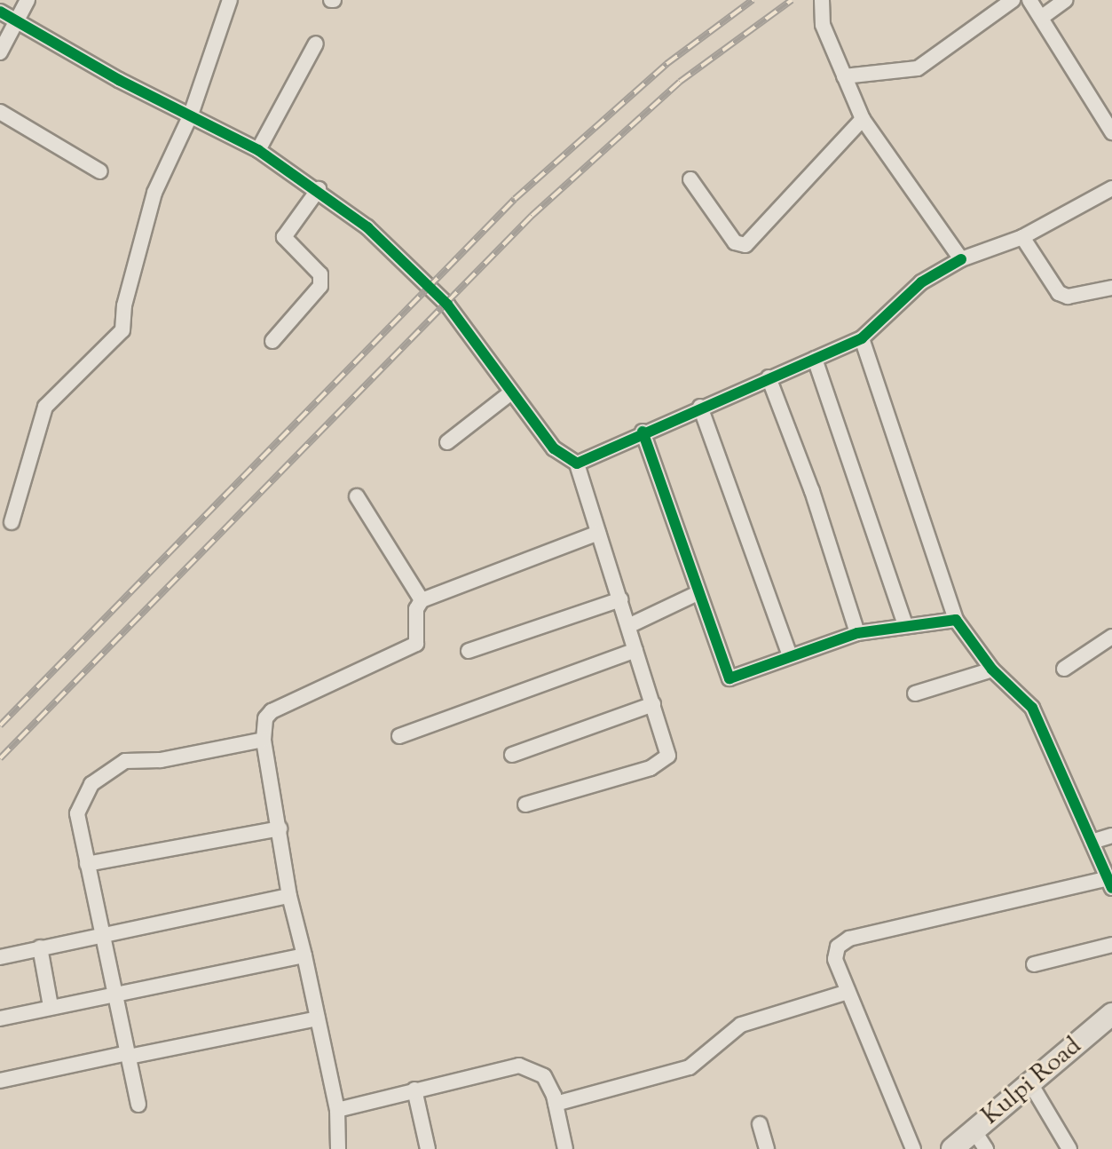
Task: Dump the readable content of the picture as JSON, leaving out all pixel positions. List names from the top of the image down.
{
  "streets": {
    "main road": ["Kulpi Road"]
  }
}
